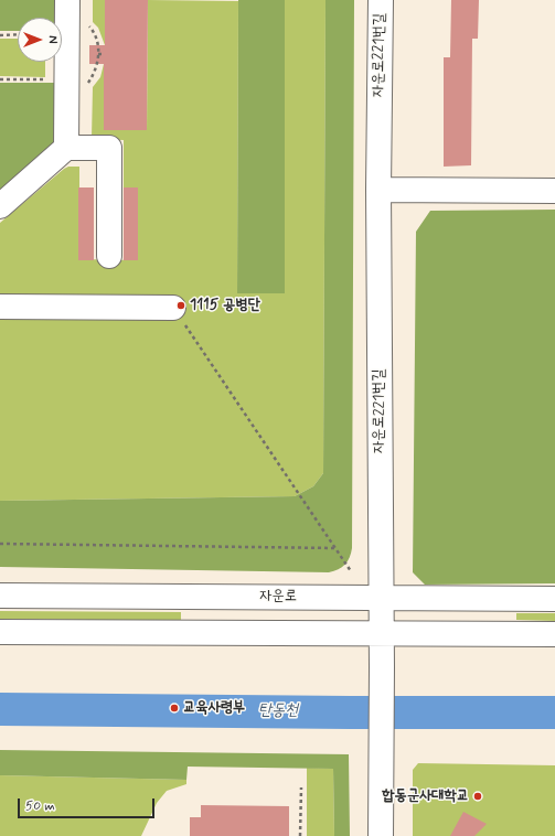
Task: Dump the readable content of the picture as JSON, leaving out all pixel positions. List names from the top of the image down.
{
  "streets": {
    "street": ["자운로221번길", "자운로"]
  },
  "crossings": [
    ["자운로221번길", "자운로"]
  ],
  "water": ["탄동천"],
  "places": ["1115 공병단", "교육사령부", "합동군사대학교"],
  "scale_bar": "50 m",
  "north": "right"
}
